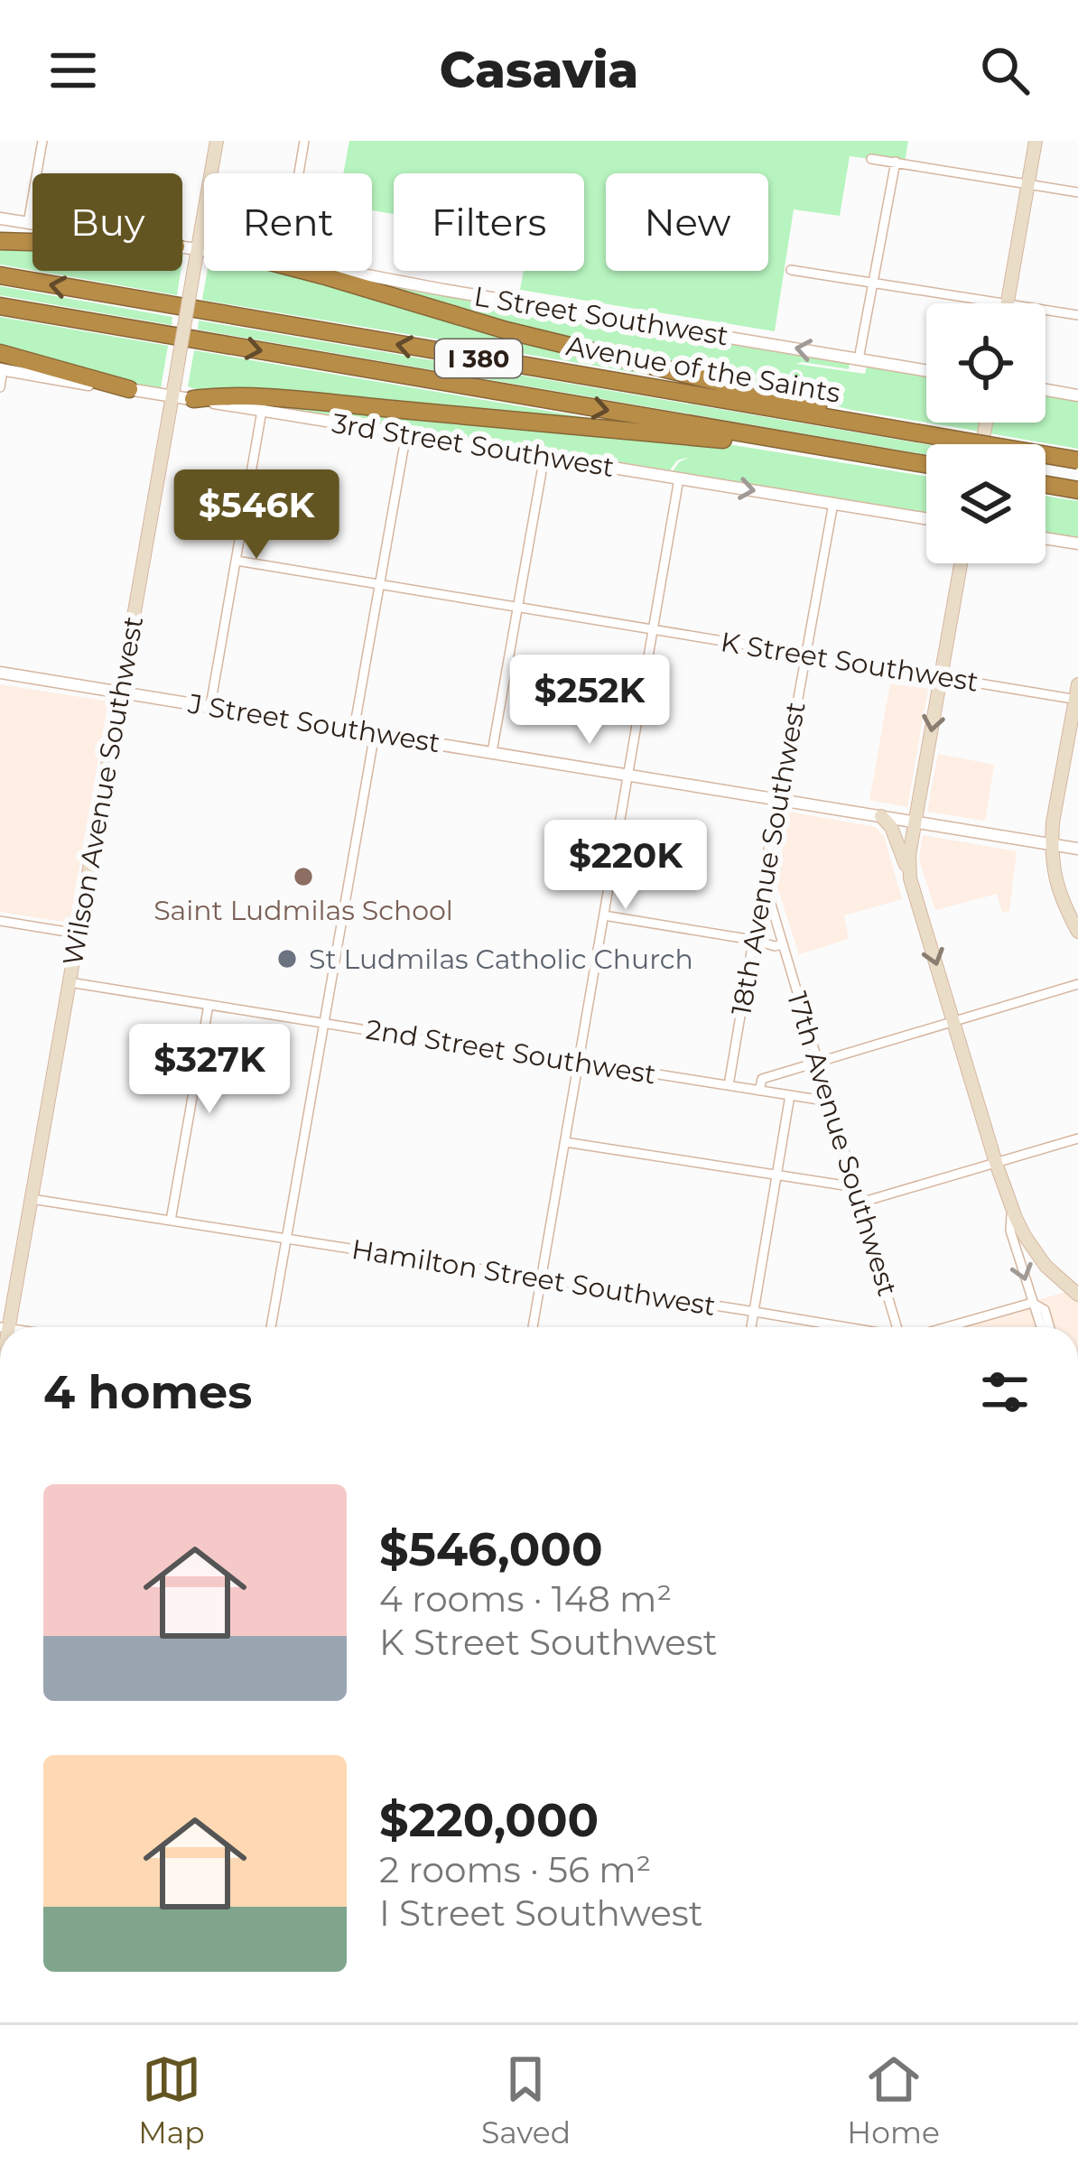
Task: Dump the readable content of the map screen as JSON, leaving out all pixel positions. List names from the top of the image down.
{
  "streets": {
    "highway": ["I 380", "Avenue of the Saints"],
    "main road": ["Wilson Avenue Southwest"],
    "street": [
      "L Street Southwest",
      "3rd Street Southwest",
      "K Street Southwest",
      "J Street Southwest",
      "18th Avenue Southwest",
      "2nd Street Southwest",
      "17th Avenue Southwest",
      "Hamilton Street Southwest"
    ]
  },
  "crossings": [
    ["L Street Southwest", "Wilson Avenue Southwest"],
    ["3rd Street Southwest", "Wilson Avenue Southwest"],
    ["3rd Street Southwest", "18th Avenue Southwest"],
    ["K Street Southwest", "18th Avenue Southwest"],
    ["J Street Southwest", "Wilson Avenue Southwest"],
    ["J Street Southwest", "18th Avenue Southwest"],
    ["Wilson Avenue Southwest", "2nd Street Southwest"],
    ["Wilson Avenue Southwest", "Hamilton Street Southwest"],
    ["18th Avenue Southwest", "2nd Street Southwest"],
    ["18th Avenue Southwest", "17th Avenue Southwest"],
    ["2nd Street Southwest", "17th Avenue Southwest"]
  ],
  "one_way": ["L Street Southwest"],
  "places": ["Saint Ludmilas School", "St Ludmilas Catholic Church"],
  "page": {
    "header": "Casavia",
    "chip": [
      "Buy",
      "Rent",
      "Filters",
      "New"
    ],
    "price": [
      "$546K",
      "$252K",
      "$220K",
      "$327K"
    ],
    "heading": "4 homes",
    "list": [
      {
        "name": "$546,000",
        "note": "4 rooms · 148 m² · K Street Southwest"
      },
      {
        "name": "$220,000",
        "note": "2 rooms · 56 m² · I Street Southwest"
      }
    ],
    "tabs": ["Map", "Saved", "Home"]
  }
}
